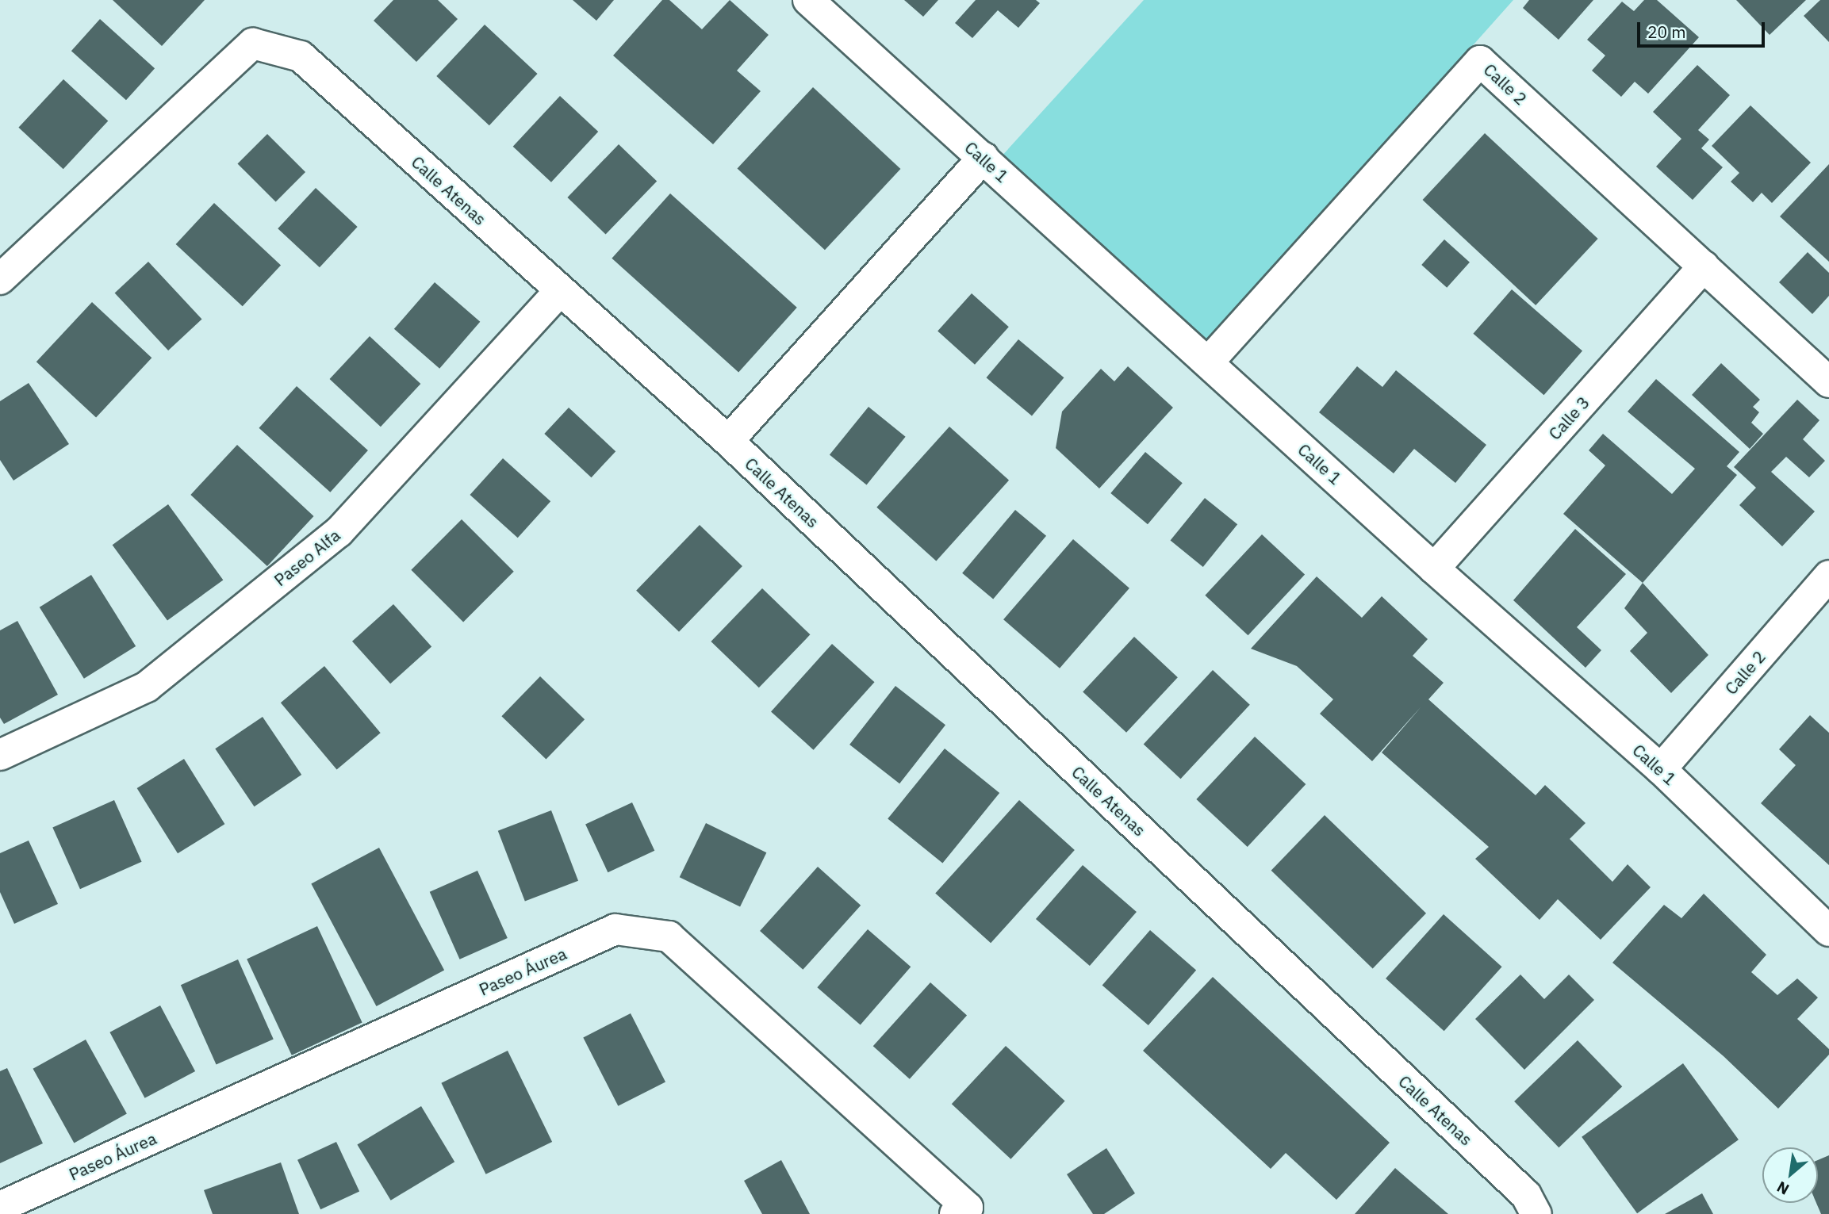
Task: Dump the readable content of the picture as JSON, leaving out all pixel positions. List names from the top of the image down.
{
  "streets": {
    "street": [
      "Calle 2",
      "Calle 1",
      "Calle Atenas",
      "Calle 3",
      "Paseo Alfa",
      "Paseo Áurea"
    ]
  },
  "crossings": [
    ["Calle 2", "Calle 1"],
    ["Calle 2", "Calle 3"],
    ["Calle 1", "Calle 3"],
    ["Calle Atenas", "Paseo Alfa"]
  ],
  "scale_bar": "20 m",
  "north": "bottom left"
}
